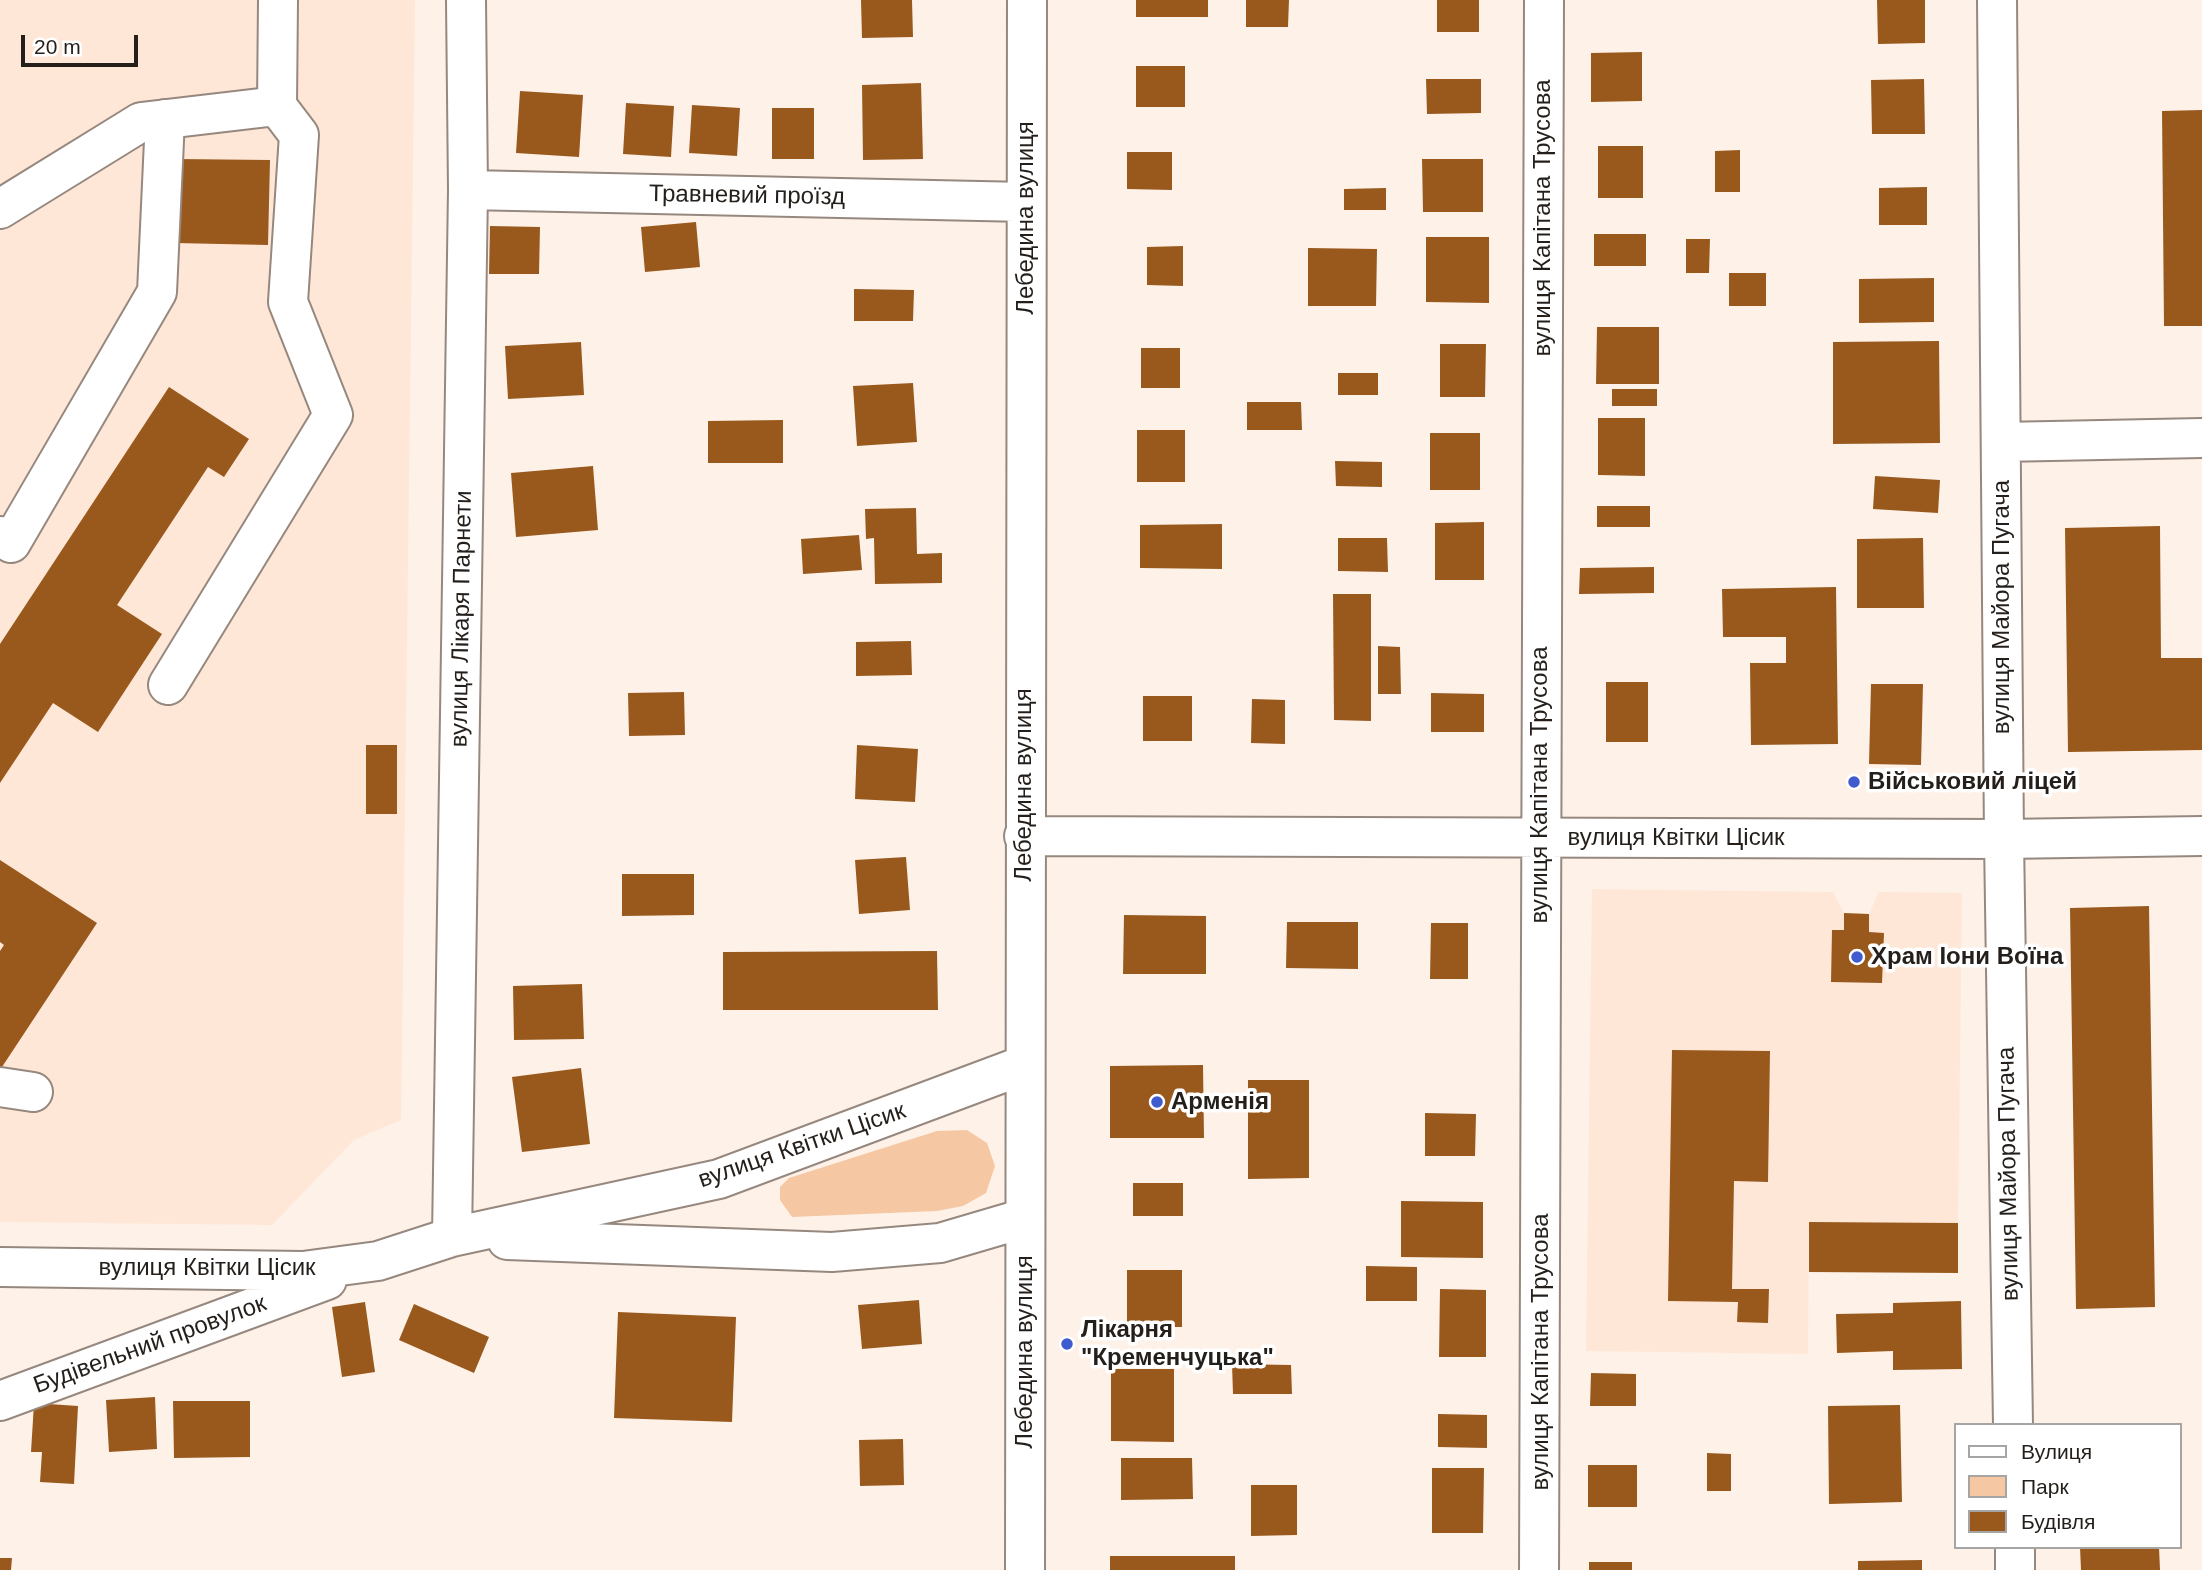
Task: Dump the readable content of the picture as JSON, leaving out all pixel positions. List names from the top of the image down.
{
  "streets": {
    "street": [
      "Травневий проїзд",
      "Лебедина вулиця",
      "вулиця Капітана Трусова",
      "вулиця Майора Пугача",
      "вулиця Лікаря Парнети",
      "вулиця Квітки Цісик",
      "Будівельний провулок"
    ]
  },
  "crossings": [
    ["Травневий проїзд", "Лебедина вулиця"],
    ["Травневий проїзд", "вулиця Лікаря Парнети"],
    ["Лебедина вулиця", "вулиця Квітки Цісик"],
    ["вулиця Капітана Трусова", "вулиця Квітки Цісик"],
    ["вулиця Майора Пугача", "вулиця Квітки Цісик"],
    ["вулиця Лікаря Парнети", "вулиця Квітки Цісик"],
    ["вулиця Квітки Цісик", "Будівельний провулок"]
  ],
  "places": [
    "Військовий ліцей",
    "Храм Іони Воїна",
    "Арменія",
    "Лікарня \"Кременчуцька\""
  ],
  "legend": ["Вулиця", "Парк", "Будівля"],
  "scale_bar": "20 m"
}
